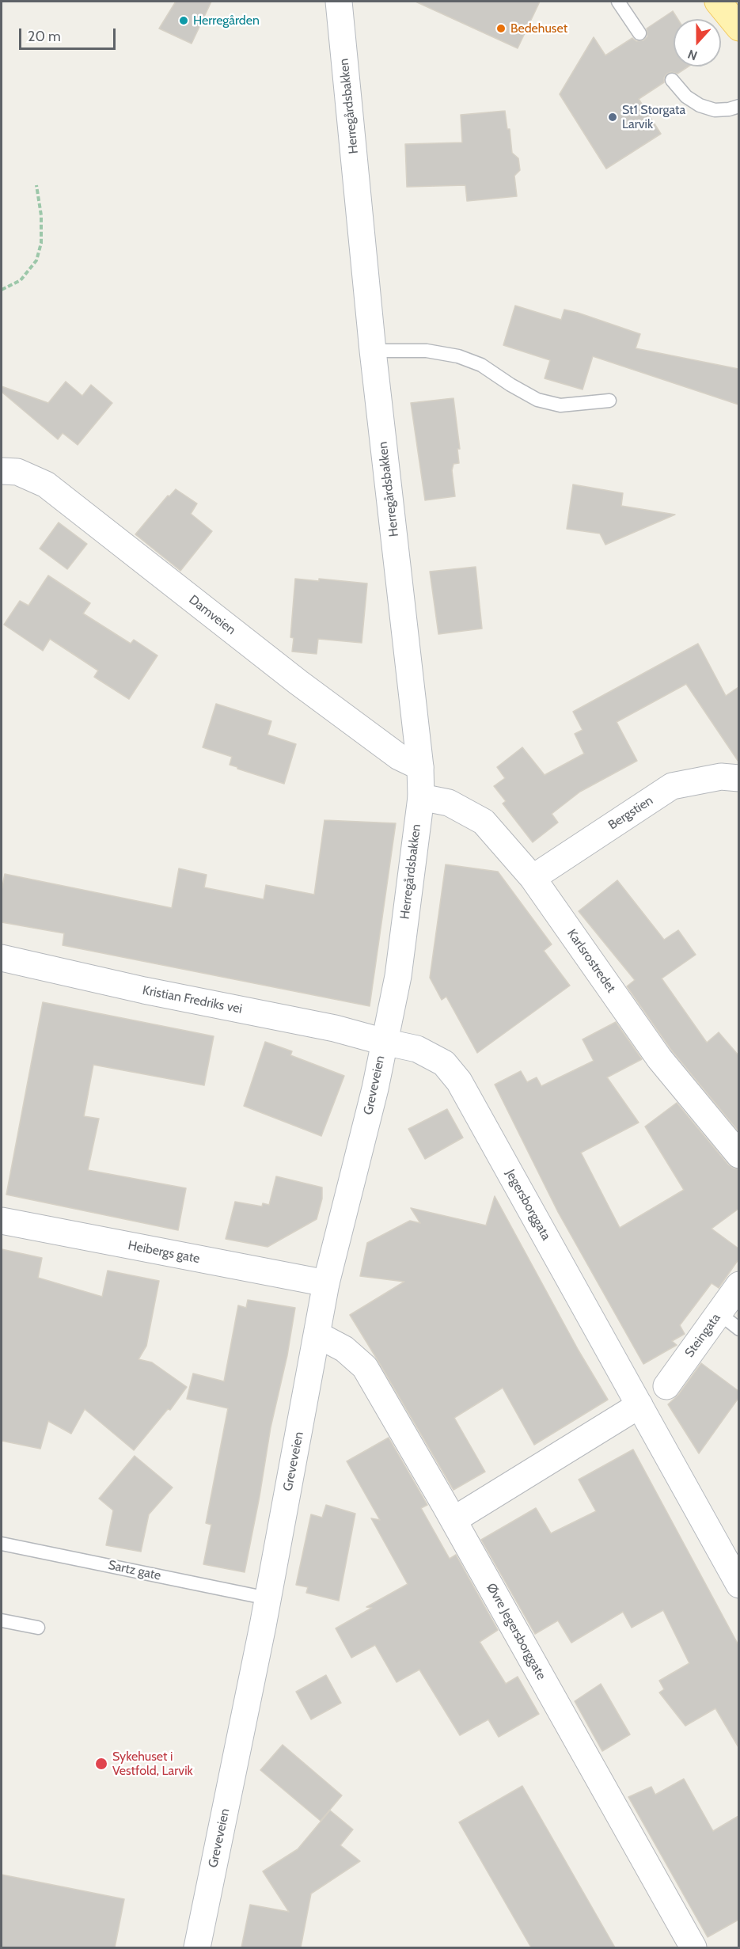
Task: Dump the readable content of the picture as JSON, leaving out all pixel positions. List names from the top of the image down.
{
  "streets": {
    "street": [
      "Herregårdsbakken",
      "Damveien",
      "Bergstien",
      "Karlsrostredet",
      "Kristian Fredriks vei",
      "Greveveien",
      "Jegersborggata",
      "Heibergs gate",
      "Steingata",
      "Øvre Jegersborggate"
    ],
    "lane": ["Sartz gate"]
  },
  "crossings": [
    ["Herregårdsbakken", "Damveien"],
    ["Herregårdsbakken", "Karlsrostredet"],
    ["Herregårdsbakken", "Greveveien"],
    ["Bergstien", "Karlsrostredet"],
    ["Kristian Fredriks vei", "Greveveien"],
    ["Kristian Fredriks vei", "Jegersborggata"],
    ["Greveveien", "Jegersborggata"],
    ["Greveveien", "Heibergs gate"],
    ["Greveveien", "Sartz gate"],
    ["Greveveien", "Øvre Jegersborggate"]
  ],
  "places": [
    "Herregården",
    "Bedehuset",
    "St1 Storgata Larvik",
    "Sykehuset i Vestfold, Larvik"
  ],
  "scale_bar": "20 m",
  "north": "bottom"
}
